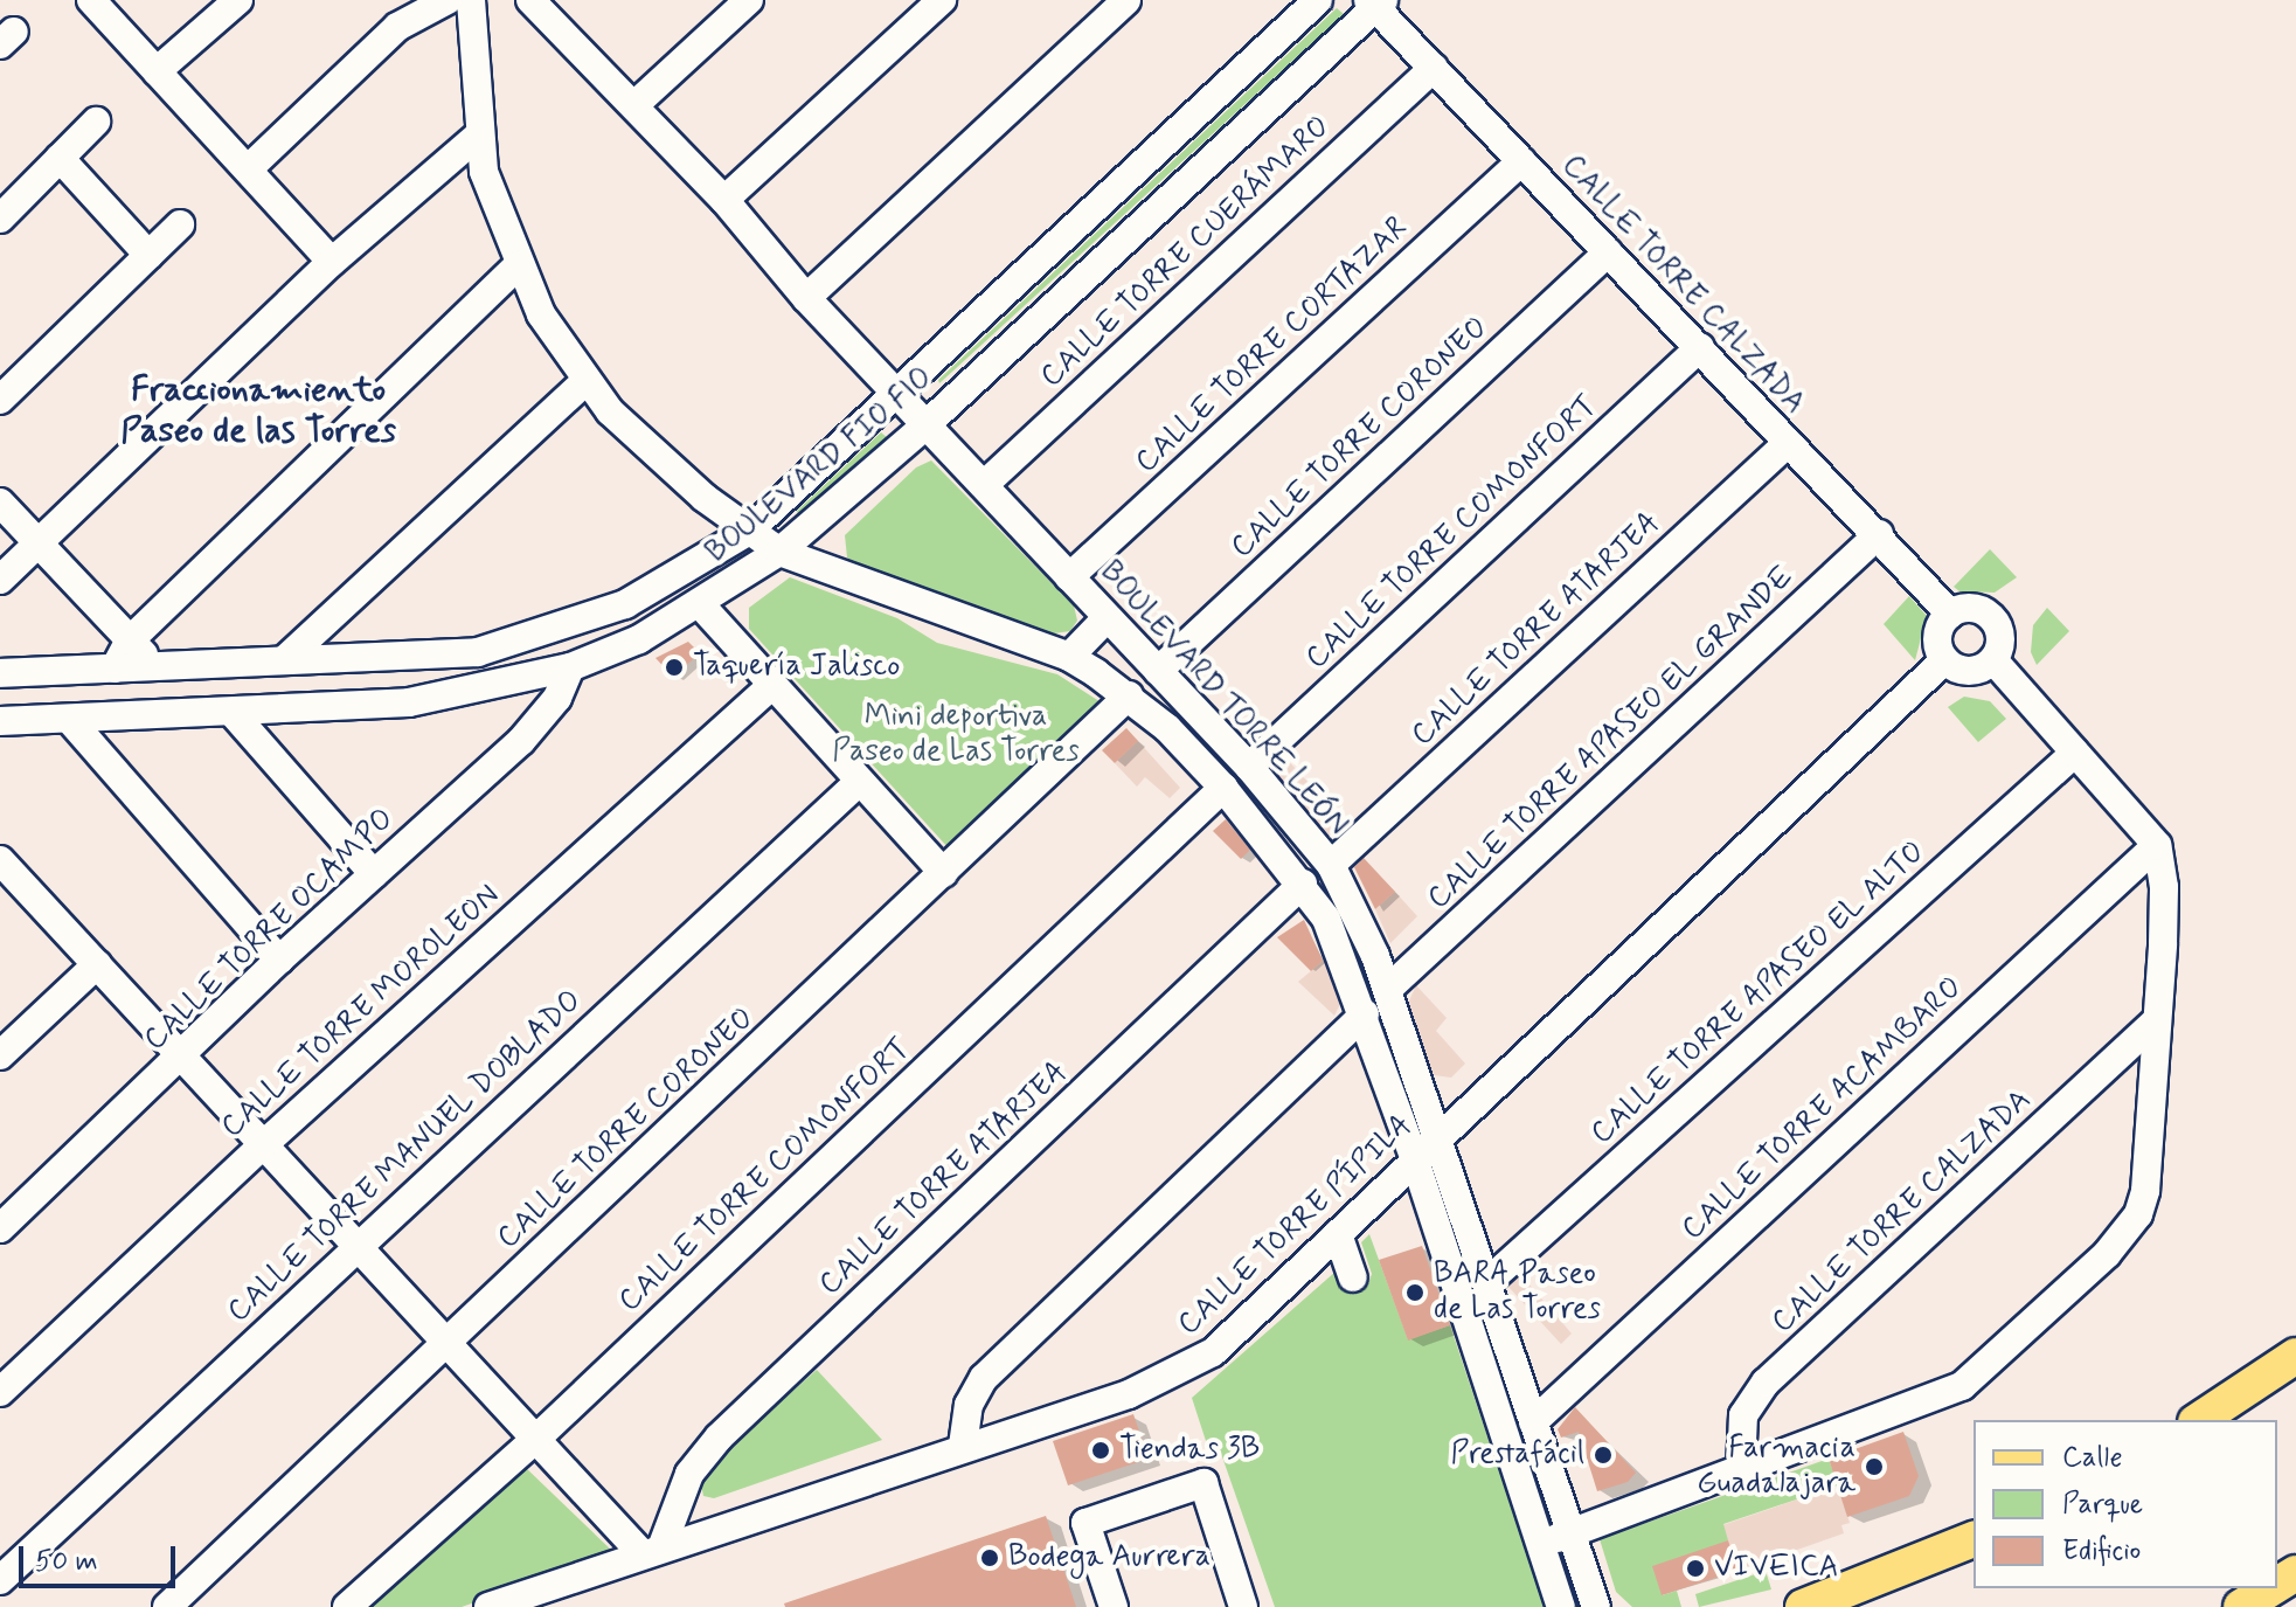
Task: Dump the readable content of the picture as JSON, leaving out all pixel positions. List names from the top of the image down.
{
  "streets": {
    "street": [
      "CALLE TORRE CUERÁMARO",
      "CALLE TORRE CALZADA",
      "CALLE TORRE CORTAZAR",
      "CALLE TORRE CORONEO",
      "BOULEVARD FIO FIO",
      "CALLE TORRE COMONFORT",
      "CALLE TORRE ATARJEA",
      "BOULEVARD TORRE LEÓN",
      "CALLE TORRE APASEO EL GRANDE",
      "CALLE TORRE OCAMPO",
      "CALLE TORRE APASEO EL ALTO",
      "CALLE TORRE MOROLEON",
      "CALLE TORRE ACAMBARO",
      "CALLE TORRE MANUEL DOBLADO",
      "CALLE TORRE PÍPILA"
    ]
  },
  "crossings": [
    ["CALLE TORRE CUERÁMARO", "CALLE TORRE CALZADA"],
    ["CALLE TORRE CUERÁMARO", "BOULEVARD TORRE LEÓN"],
    ["CALLE TORRE CALZADA", "CALLE TORRE CORTAZAR"],
    ["CALLE TORRE CALZADA", "CALLE TORRE CORONEO"],
    ["CALLE TORRE CALZADA", "BOULEVARD FIO FIO"],
    ["CALLE TORRE CALZADA", "CALLE TORRE COMONFORT"],
    ["CALLE TORRE CALZADA", "CALLE TORRE ATARJEA"],
    ["CALLE TORRE CALZADA", "CALLE TORRE APASEO EL GRANDE"],
    ["CALLE TORRE CALZADA", "CALLE TORRE PÍPILA"],
    ["CALLE TORRE CORTAZAR", "BOULEVARD TORRE LEÓN"],
    ["CALLE TORRE CORONEO", "BOULEVARD TORRE LEÓN"],
    ["BOULEVARD FIO FIO", "BOULEVARD TORRE LEÓN"],
    ["BOULEVARD FIO FIO", "CALLE TORRE OCAMPO"],
    ["CALLE TORRE COMONFORT", "BOULEVARD TORRE LEÓN"],
    ["CALLE TORRE ATARJEA", "BOULEVARD TORRE LEÓN"],
    ["CALLE TORRE ATARJEA", "CALLE TORRE PÍPILA"],
    ["BOULEVARD TORRE LEÓN", "CALLE TORRE APASEO EL GRANDE"],
    ["BOULEVARD TORRE LEÓN", "CALLE TORRE APASEO EL ALTO"],
    ["BOULEVARD TORRE LEÓN", "CALLE TORRE ACAMBARO"],
    ["BOULEVARD TORRE LEÓN", "CALLE TORRE PÍPILA"]
  ],
  "districts": ["Fraccionamiento Paseo de las Torres"],
  "parks": ["Mini deportiva Paseo de Las Torres"],
  "places": [
    "Taquería Jalisco",
    "BARA Paseo de Las Torres",
    "Tiendas 3B",
    "Prestafácil",
    "Farmacia Guadalajara",
    "Bodega Aurrera",
    "VIVEICA"
  ],
  "legend": ["Calle", "Parque", "Edificio"],
  "scale_bar": "50 m"
}
